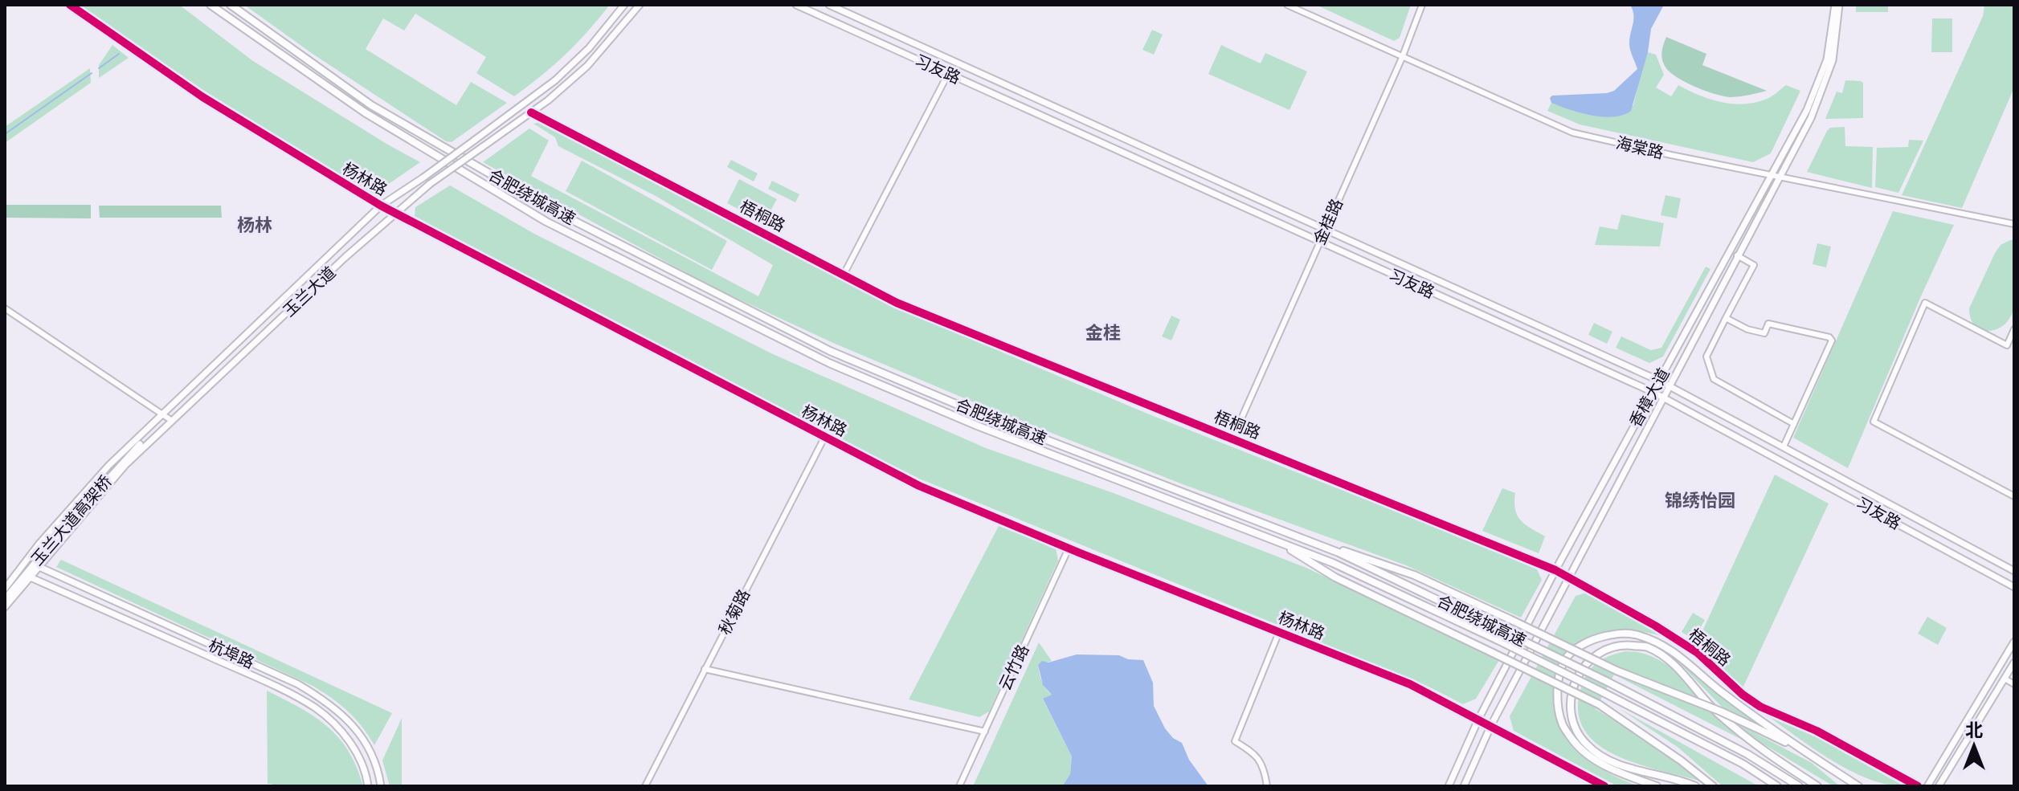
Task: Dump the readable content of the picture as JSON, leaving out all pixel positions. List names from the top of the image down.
{
  "streets": {
    "highway": ["合肥绕城高速"],
    "main road": [
      "习友路",
      "玉兰大道",
      "香樟大道",
      "玉兰大道高架桥",
      "杭埠路"
    ],
    "street": [
      "海棠路",
      "杨林路",
      "梧桐路",
      "金桂路",
      "秋菊路",
      "云竹路"
    ]
  },
  "crossings": [
    ["习友路", "金桂路"],
    ["习友路", "香樟大道"],
    ["海棠路", "金桂路"],
    ["海棠路", "香樟大道"],
    ["杨林路", "玉兰大道"],
    ["杨林路", "香樟大道"],
    ["杨林路", "秋菊路"],
    ["杨林路", "云竹路"],
    ["梧桐路", "金桂路"],
    ["梧桐路", "玉兰大道"],
    ["梧桐路", "香樟大道"],
    ["玉兰大道", "杭埠路"]
  ],
  "districts": ["杨林", "金桂", "锦绣怡园"],
  "north": "top"
}
